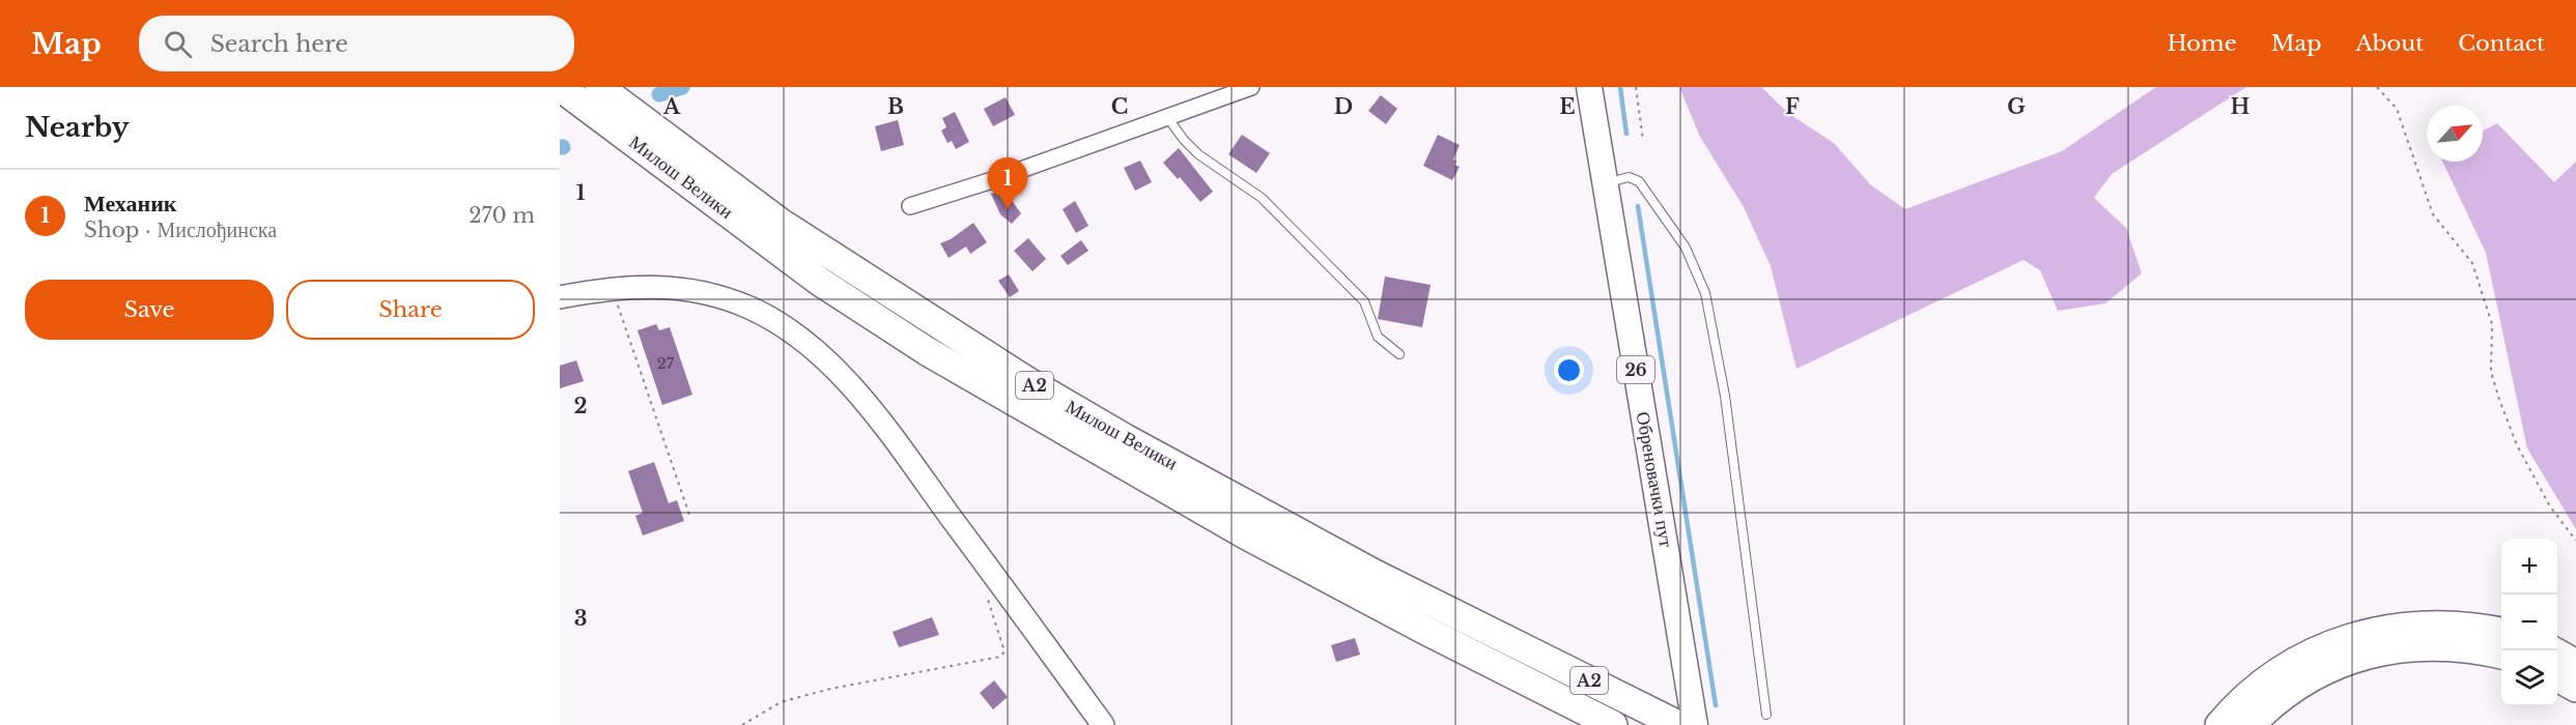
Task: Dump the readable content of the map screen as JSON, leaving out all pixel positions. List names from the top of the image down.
{
  "streets": {
    "highway": ["Милош Велики", "A2"],
    "main road": ["26", "Обреновачки пут"]
  },
  "house_numbers": ["27"],
  "north": "top right",
  "page": {
    "header": "Map",
    "search": "Search here",
    "nav": [
      "Home",
      "Map",
      "About",
      "Contact"
    ],
    "heading": "Nearby",
    "pins": "1",
    "list": [
      {
        "mark": "1",
        "name": "Механик",
        "note": "Shop · Мислођинска",
        "value": "270 m"
      }
    ],
    "buttons": ["Save", "Share"],
    "map_buttons": ["+", "−"]
  },
  "grid": {
    "columns": [
      "A",
      "B",
      "C",
      "D",
      "E",
      "F",
      "G",
      "H"
    ],
    "rows": ["1", "2", "3"]
  }
}
